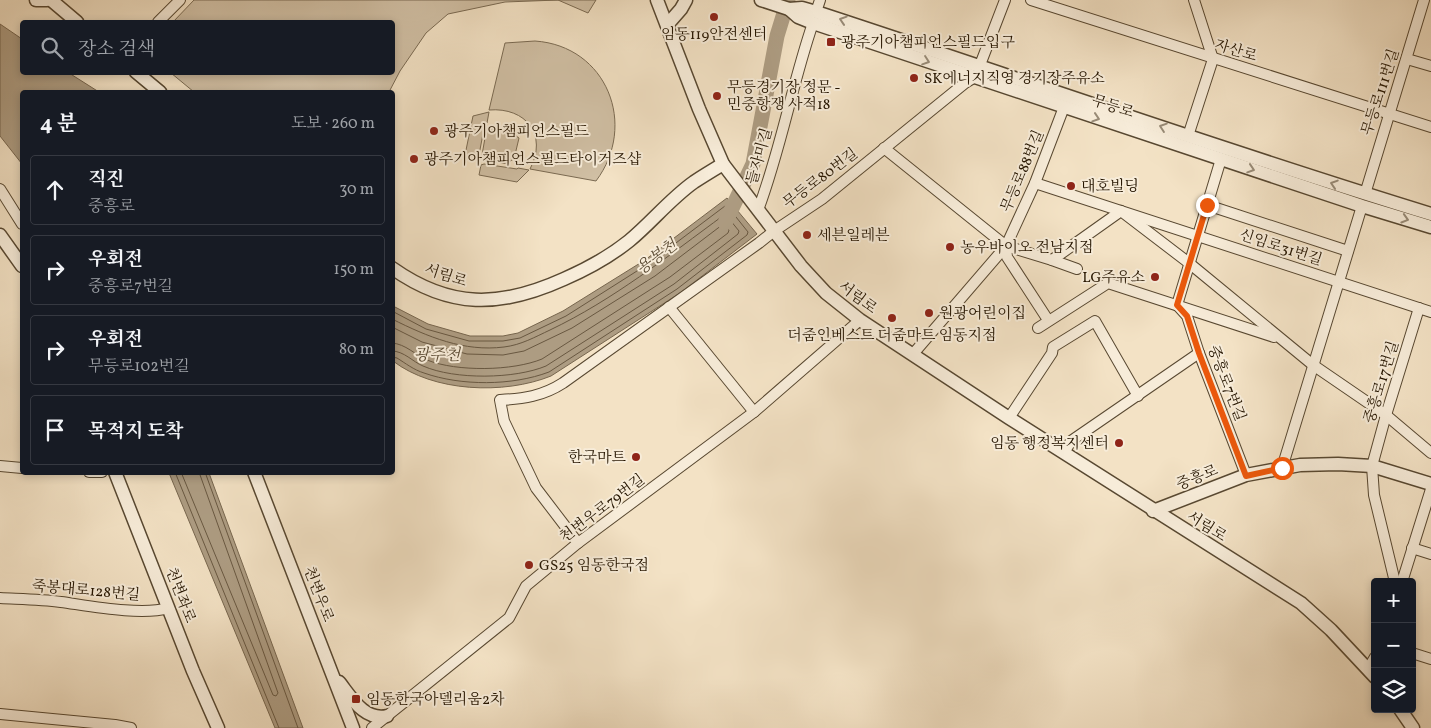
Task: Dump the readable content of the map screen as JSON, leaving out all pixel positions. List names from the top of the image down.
{
  "streets": {
    "street": [
      "자산로",
      "무등로111번길",
      "무등로",
      "들자미길",
      "무등로88번길",
      "무등로80번길",
      "신임로31번길",
      "서림로",
      "중흥로17번길",
      "중흥로7번길",
      "중흥로",
      "천변우로79번길",
      "죽봉대로128번길",
      "천변우로",
      "천변좌로"
    ]
  },
  "crossings": [
    ["자산로", "무등로111번길"],
    ["무등로111번길", "무등로"],
    ["무등로111번길", "신임로31번길"],
    ["무등로111번길", "중흥로"],
    ["무등로", "들자미길"],
    ["무등로", "무등로88번길"],
    ["무등로", "무등로80번길"],
    ["들자미길", "서림로"],
    ["무등로88번길", "신임로31번길"],
    ["무등로88번길", "서림로"],
    ["무등로80번길", "서림로"],
    ["무등로80번길", "천변우로79번길"],
    ["신임로31번길", "중흥로17번길"],
    ["신임로31번길", "중흥로7번길"],
    ["서림로", "중흥로"],
    ["서림로", "천변우로79번길"],
    ["중흥로17번길", "중흥로"],
    ["중흥로7번길", "중흥로"],
    ["죽봉대로128번길", "천변좌로"]
  ],
  "water": ["용봉천", "광주천"],
  "places": {
    "other": [
      "임동119안전센터",
      "SK에너지직영 경기장주유소",
      "무등경기장 정문 - 민중항쟁 사적18",
      "광주기아챔피언스필드",
      "광주기아챔피언스필드타이거즈샵",
      "대호빌딩",
      "세븐일레븐",
      "농우바이오 전남지점",
      "LG주유소",
      "원광어린이집",
      "더줌인베스트 더줌마트 임동지점",
      "임동 행정복지센터",
      "한국마트",
      "GS25 임동한국점"
    ],
    "transit": ["광주기아챔피언스필드입구", "임동한국아델리움2차"]
  },
  "page": {
    "search": "장소 검색",
    "heading": ["4 분", "도보 · 260 m"],
    "list": [
      ["직진", "중흥로", "30 m"],
      ["우회전", "중흥로7번길", "150 m"],
      ["우회전", "무등로102번길", "80 m"],
      "목적지 도착"
    ],
    "map_buttons": ["+", "−"]
  }
}
